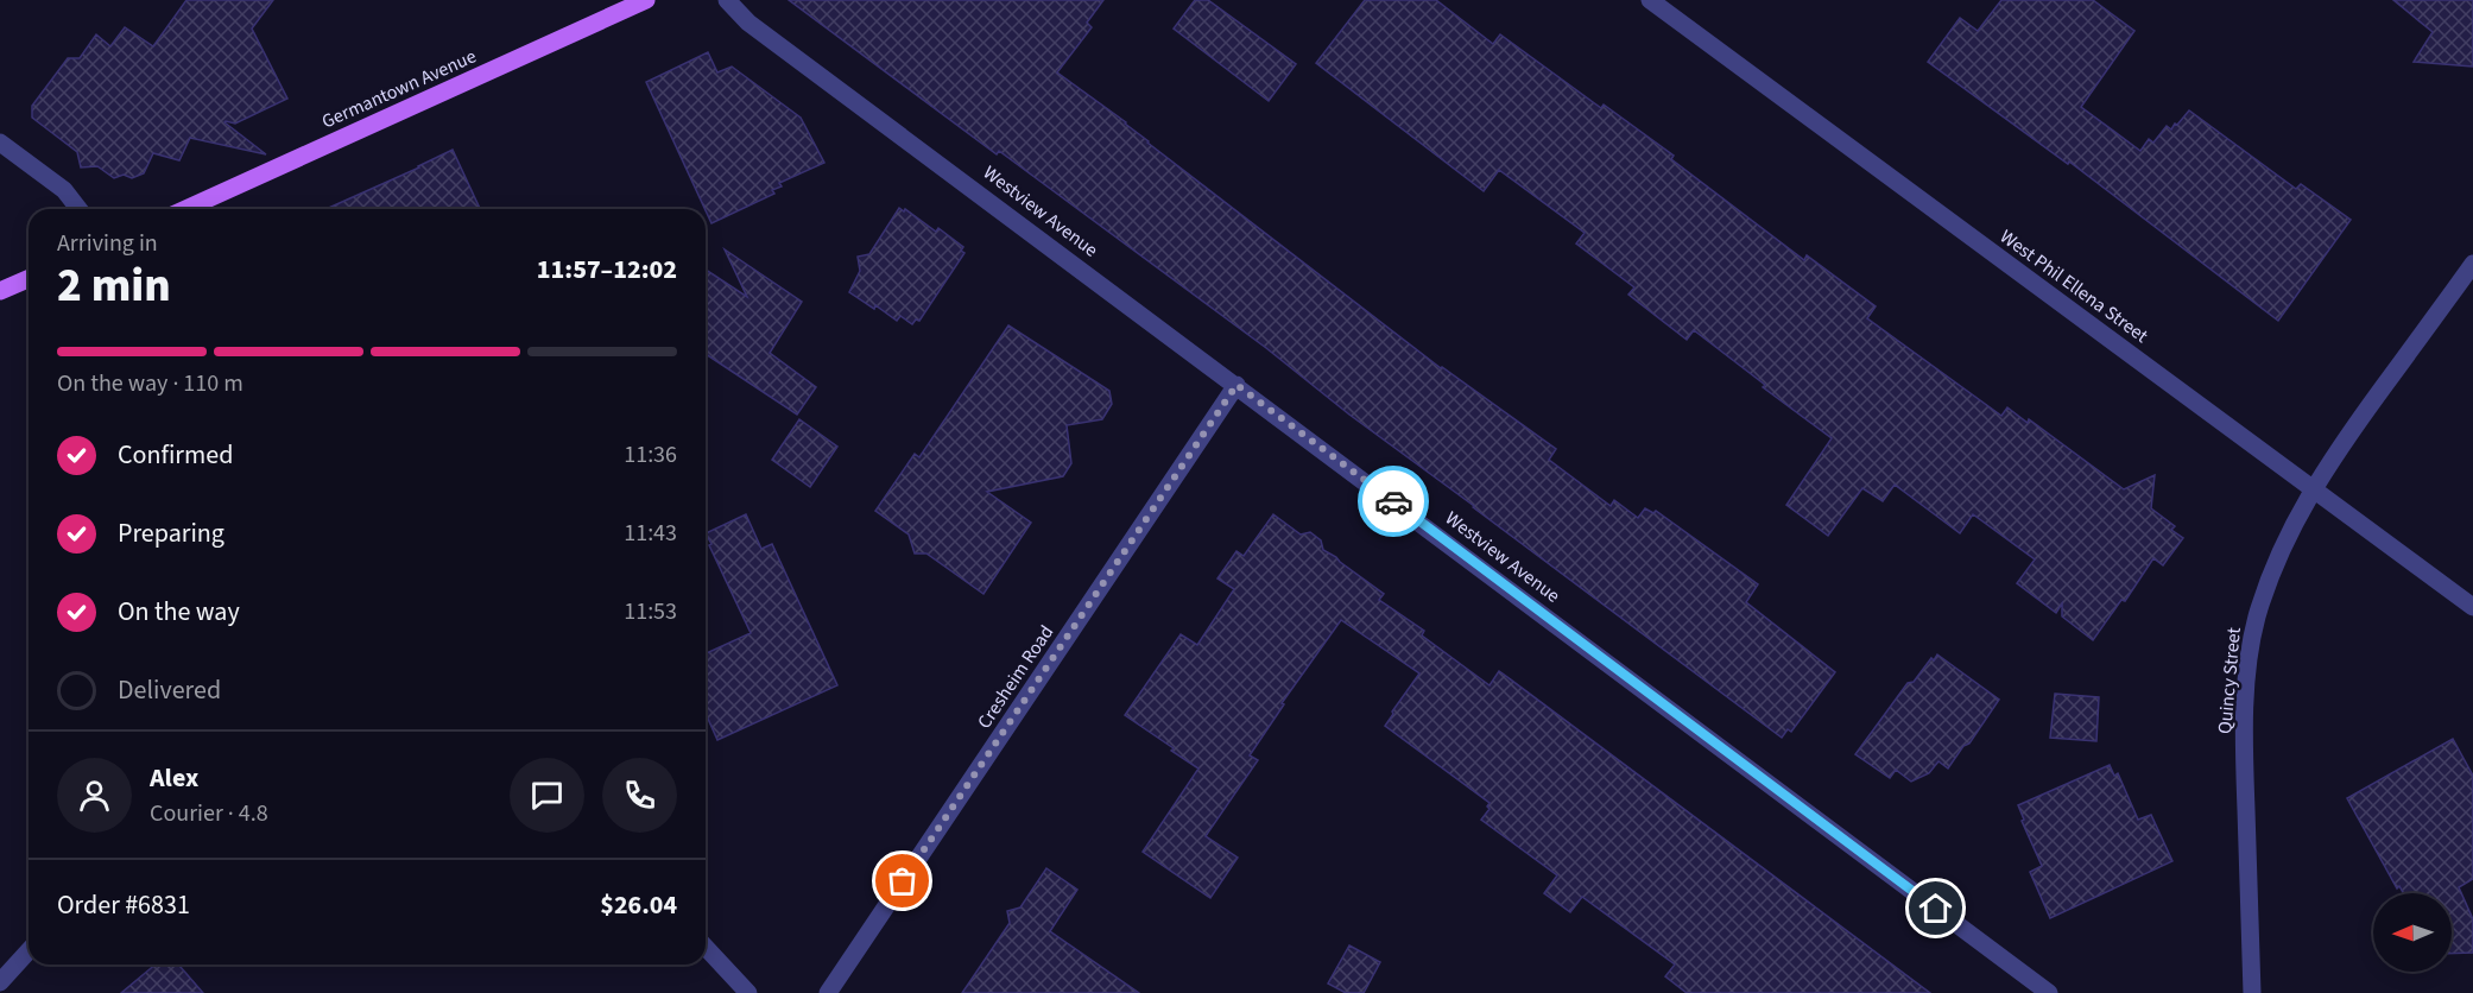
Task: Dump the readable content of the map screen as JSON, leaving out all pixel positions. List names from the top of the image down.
{
  "streets": {
    "main road": ["Germantown Avenue"],
    "street": [
      "Westview Avenue",
      "West Phil Ellena Street",
      "Cresheim Road",
      "Quincy Street"
    ]
  },
  "crossings": [
    ["Westview Avenue", "Cresheim Road"],
    ["West Phil Ellena Street", "Quincy Street"]
  ],
  "north": "left",
  "page": {
    "heading": ["2 min", "Arriving in", "11:57–12:02"],
    "panel": [
      "Alex",
      "Courier · 4.8",
      "Order #6831",
      "$26.04"
    ],
    "bar": "On the way · 110 m",
    "list": [
      ["Confirmed", "11:36"],
      ["Preparing", "11:43"],
      ["On the way", "11:53"],
      "Delivered"
    ]
  }
}
